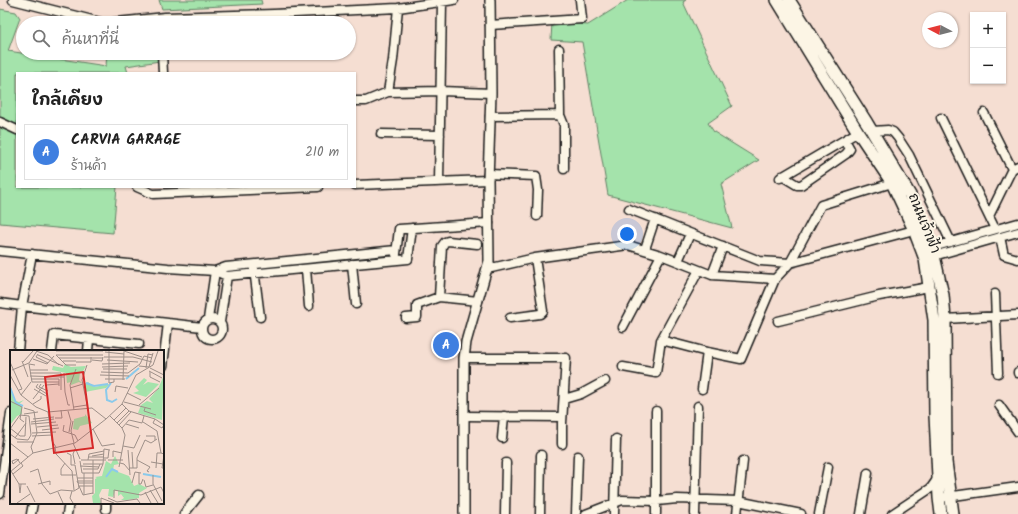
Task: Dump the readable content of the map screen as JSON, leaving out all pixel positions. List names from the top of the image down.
{
  "streets": {
    "main road": ["ถนนเจ้าฟ้า"]
  },
  "north": "left",
  "page": {
    "map_buttons": ["+", "−"],
    "search": "ค้นหาที่นี่",
    "heading": "ใกล้เคียง",
    "list": [
      {
        "mark": "A",
        "name": "CARVIA GARAGE",
        "note": "ร้านค้า",
        "value": "210 m"
      }
    ],
    "pins": "A"
  }
}
